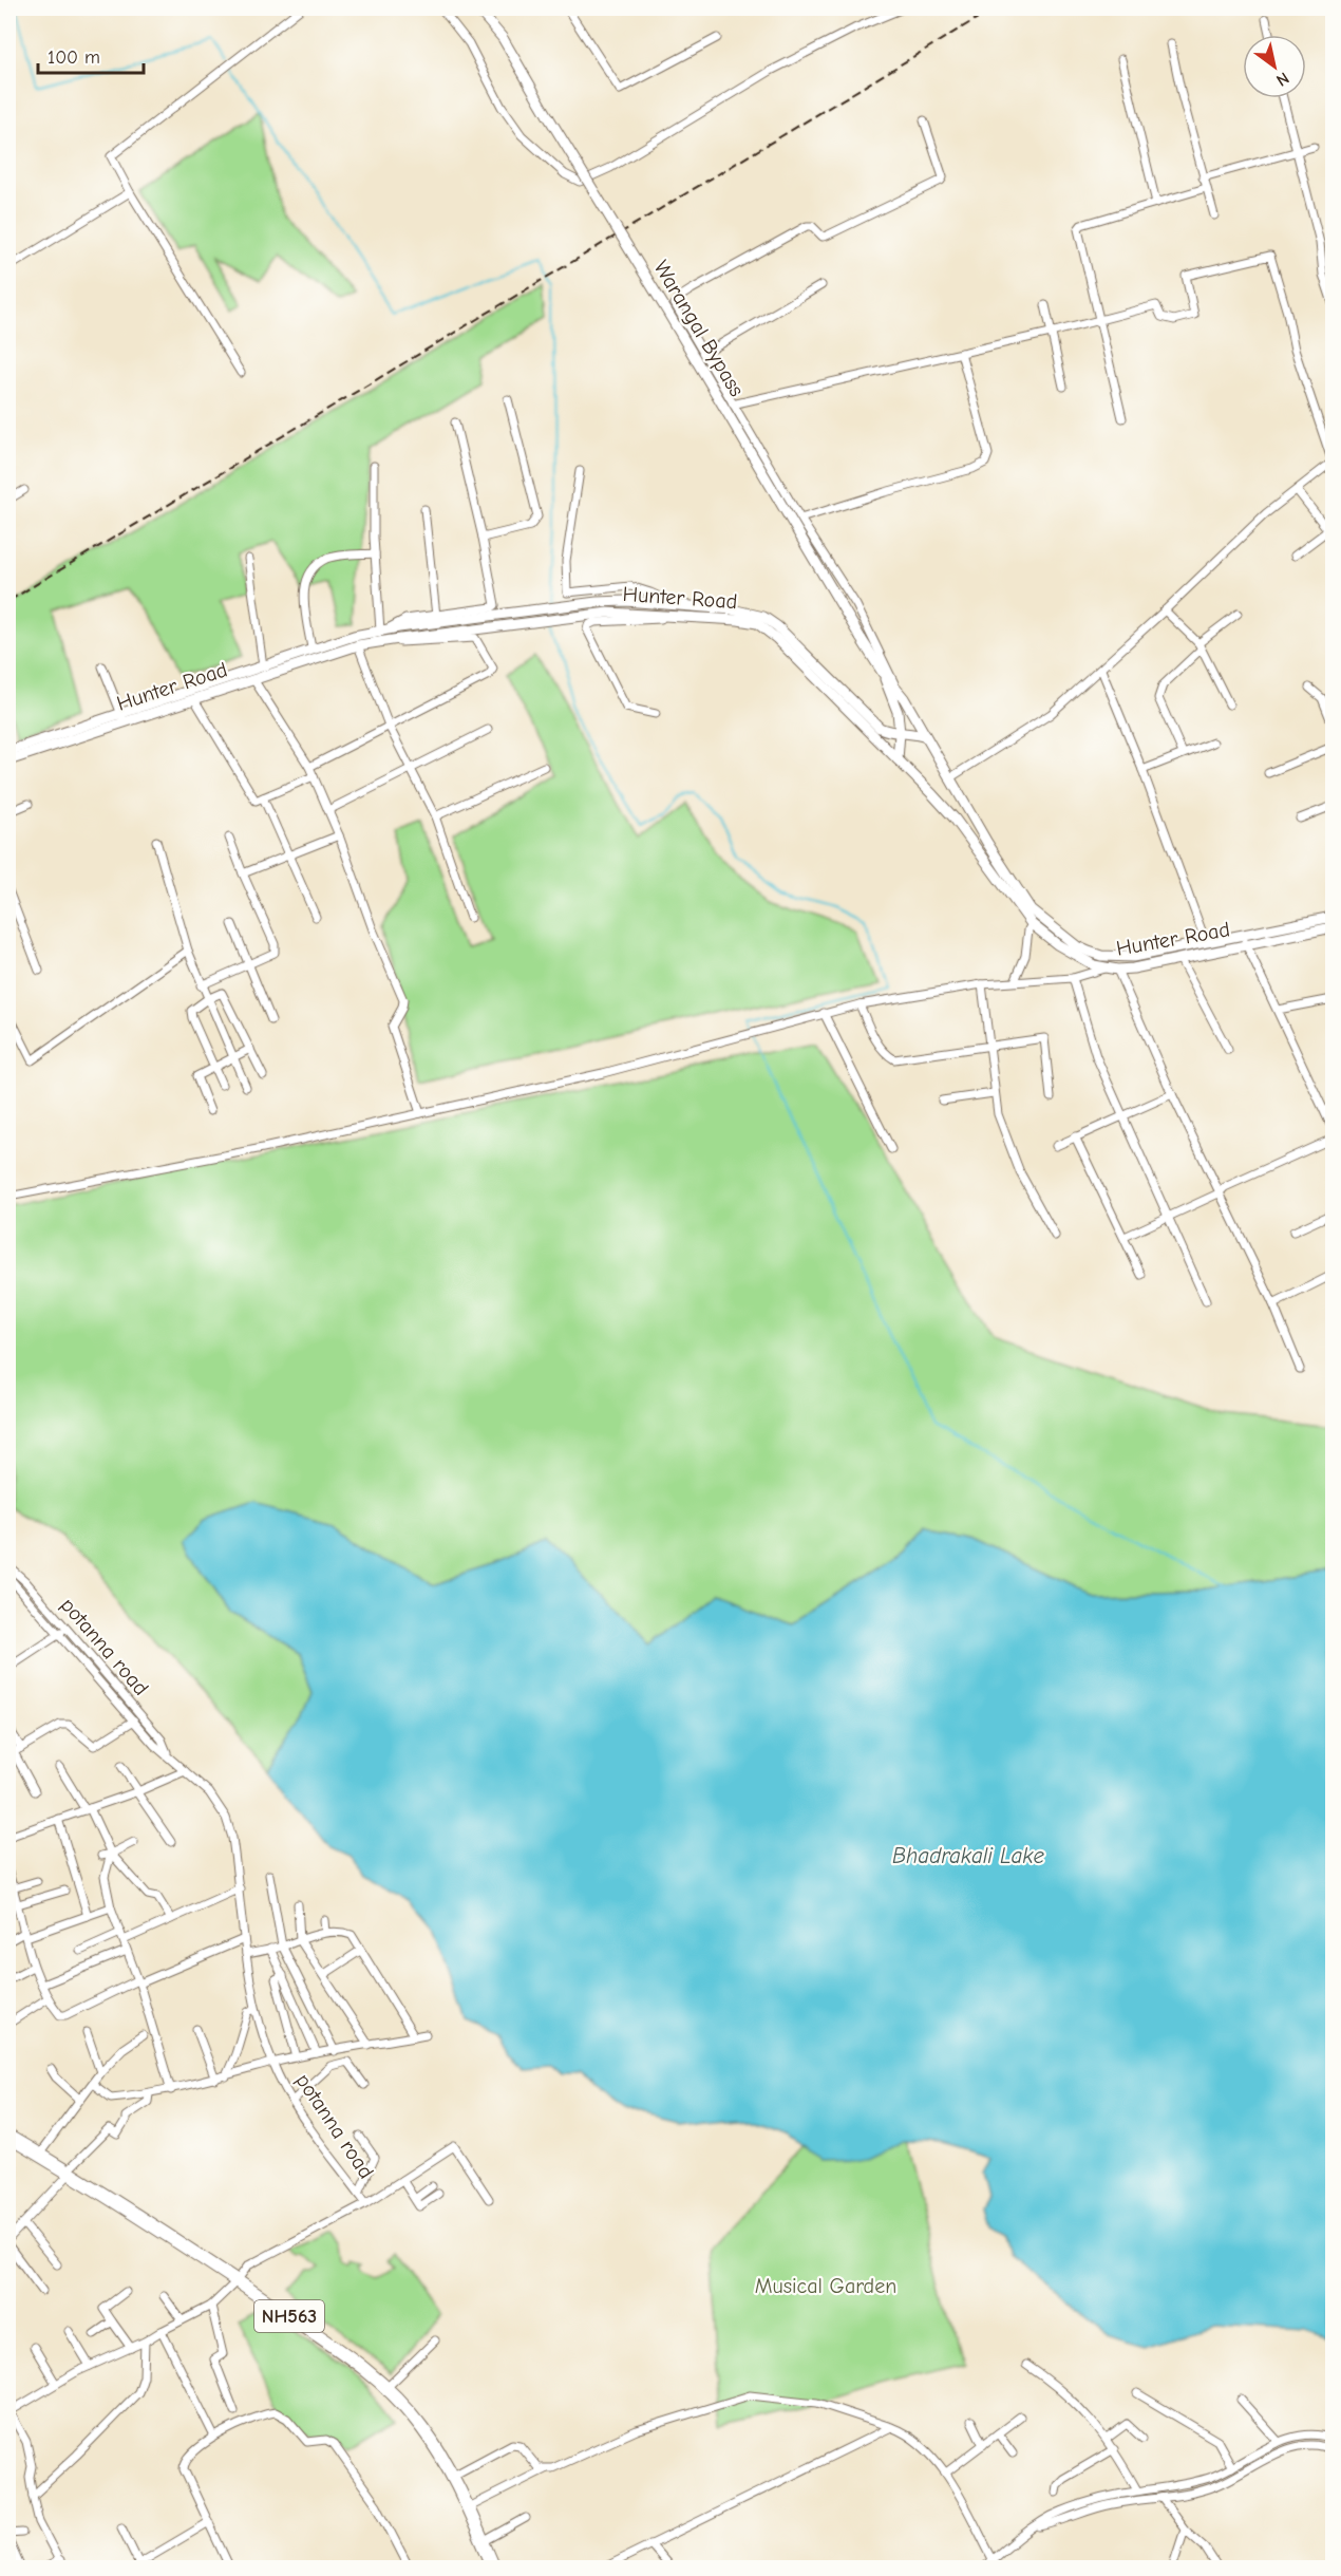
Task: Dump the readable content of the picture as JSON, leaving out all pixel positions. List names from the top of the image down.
{
  "streets": {
    "highway": ["NH563"],
    "main road": ["Warangal Bypass", "Hunter Road"],
    "street": ["potanna road"]
  },
  "crossings": [
    ["Warangal Bypass", "Hunter Road"],
    ["potanna road", "NH563"]
  ],
  "water": ["Bhadrakali Lake"],
  "parks": ["Musical Garden"],
  "scale_bar": "100 m",
  "north": "bottom right"
}
